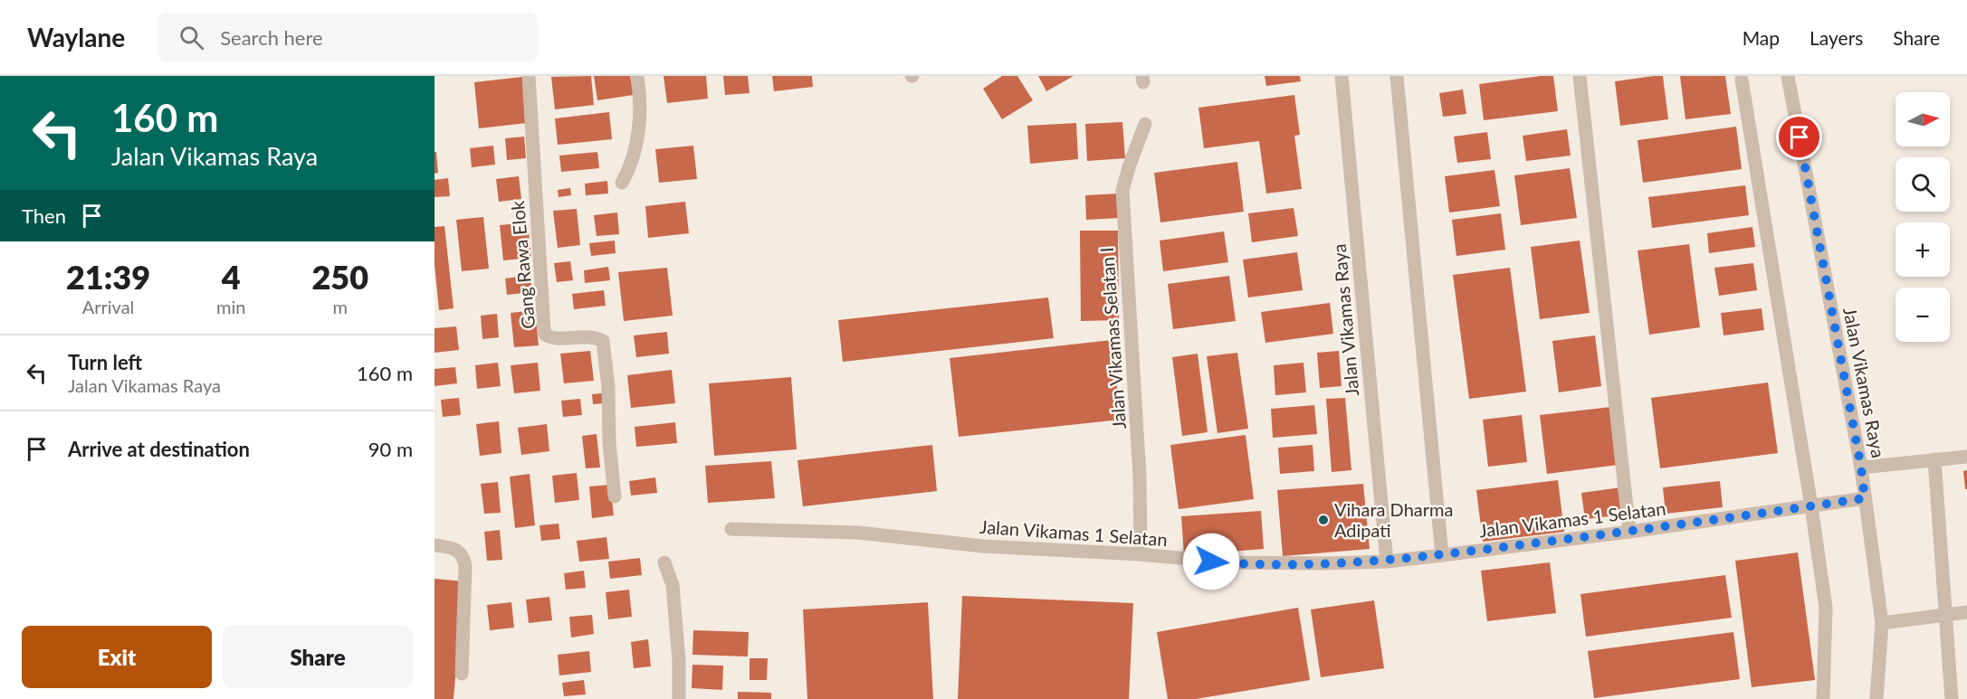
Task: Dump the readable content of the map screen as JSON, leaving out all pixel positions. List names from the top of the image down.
{
  "streets": {
    "street": [
      "Gang Rawa Elok",
      "Jalan Vikamas Raya",
      "Jalan Vikamas Selatan I",
      "Jalan Vikamas 1 Selatan"
    ]
  },
  "crossings": [
    ["Jalan Vikamas Raya", "Jalan Vikamas 1 Selatan"],
    ["Jalan Vikamas Selatan I", "Jalan Vikamas 1 Selatan"]
  ],
  "places": ["Vihara Dharma Adipati"],
  "north": "right",
  "page": {
    "header": "Waylane",
    "search": "Search here",
    "nav": ["Map", "Layers", "Share"],
    "turn": ["160 m", "Jalan Vikamas Raya"],
    "map_buttons": ["+", "−"],
    "then": "Then",
    "eta": [
      "21:39",
      "Arrival",
      "4",
      "min",
      "250",
      "m"
    ],
    "list": [
      {
        "name": "Turn left",
        "note": "Jalan Vikamas Raya",
        "value": "160 m"
      },
      {
        "name": "Arrive at destination",
        "value": "90 m"
      }
    ],
    "buttons": ["Exit", "Share"]
  }
}
